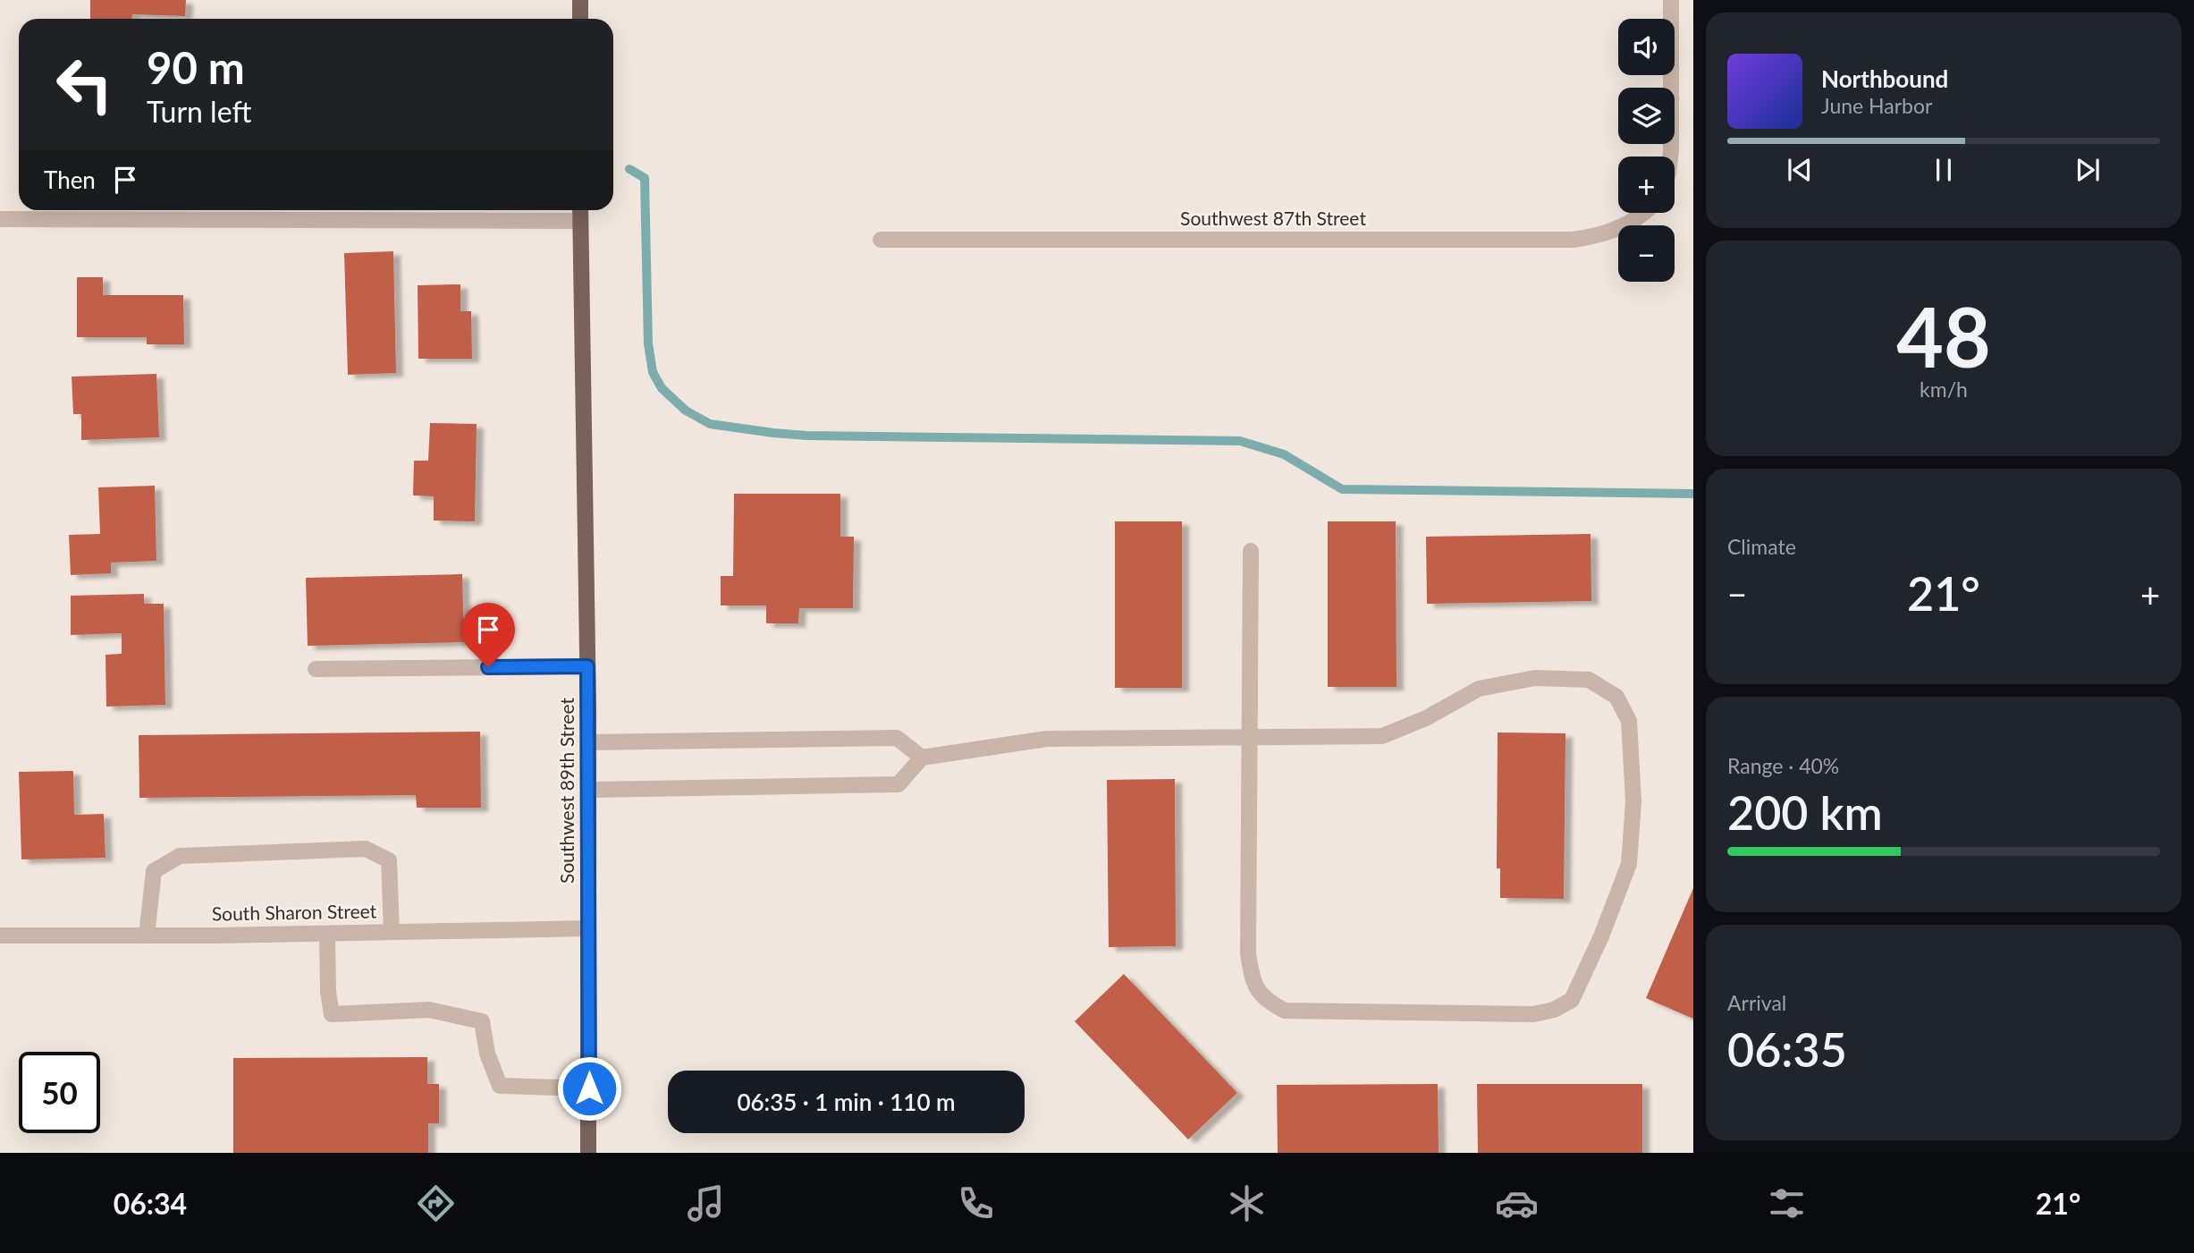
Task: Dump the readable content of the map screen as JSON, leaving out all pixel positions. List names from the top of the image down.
{
  "streets": {
    "main road": ["Southwest 89th Street"],
    "street": ["Southwest 87th Street", "South Sharon Street"]
  },
  "crossings": [
    ["Southwest 89th Street", "South Sharon Street"]
  ],
  "page": {
    "map_buttons": ["+", "−"],
    "turn": ["90 m", "Turn left"],
    "song": ["Northbound", "June Harbor"],
    "then": "Then",
    "tile": [
      ["48", "km/h"],
      "Climate",
      ["Range · 40%", "200 km"],
      ["Arrival", "06:35"]
    ],
    "heat": ["−", "21°", "+"],
    "limit": "50",
    "trip": "06:35 · 1 min · 110 m",
    "tabs": ["06:34", "21°"]
  }
}
